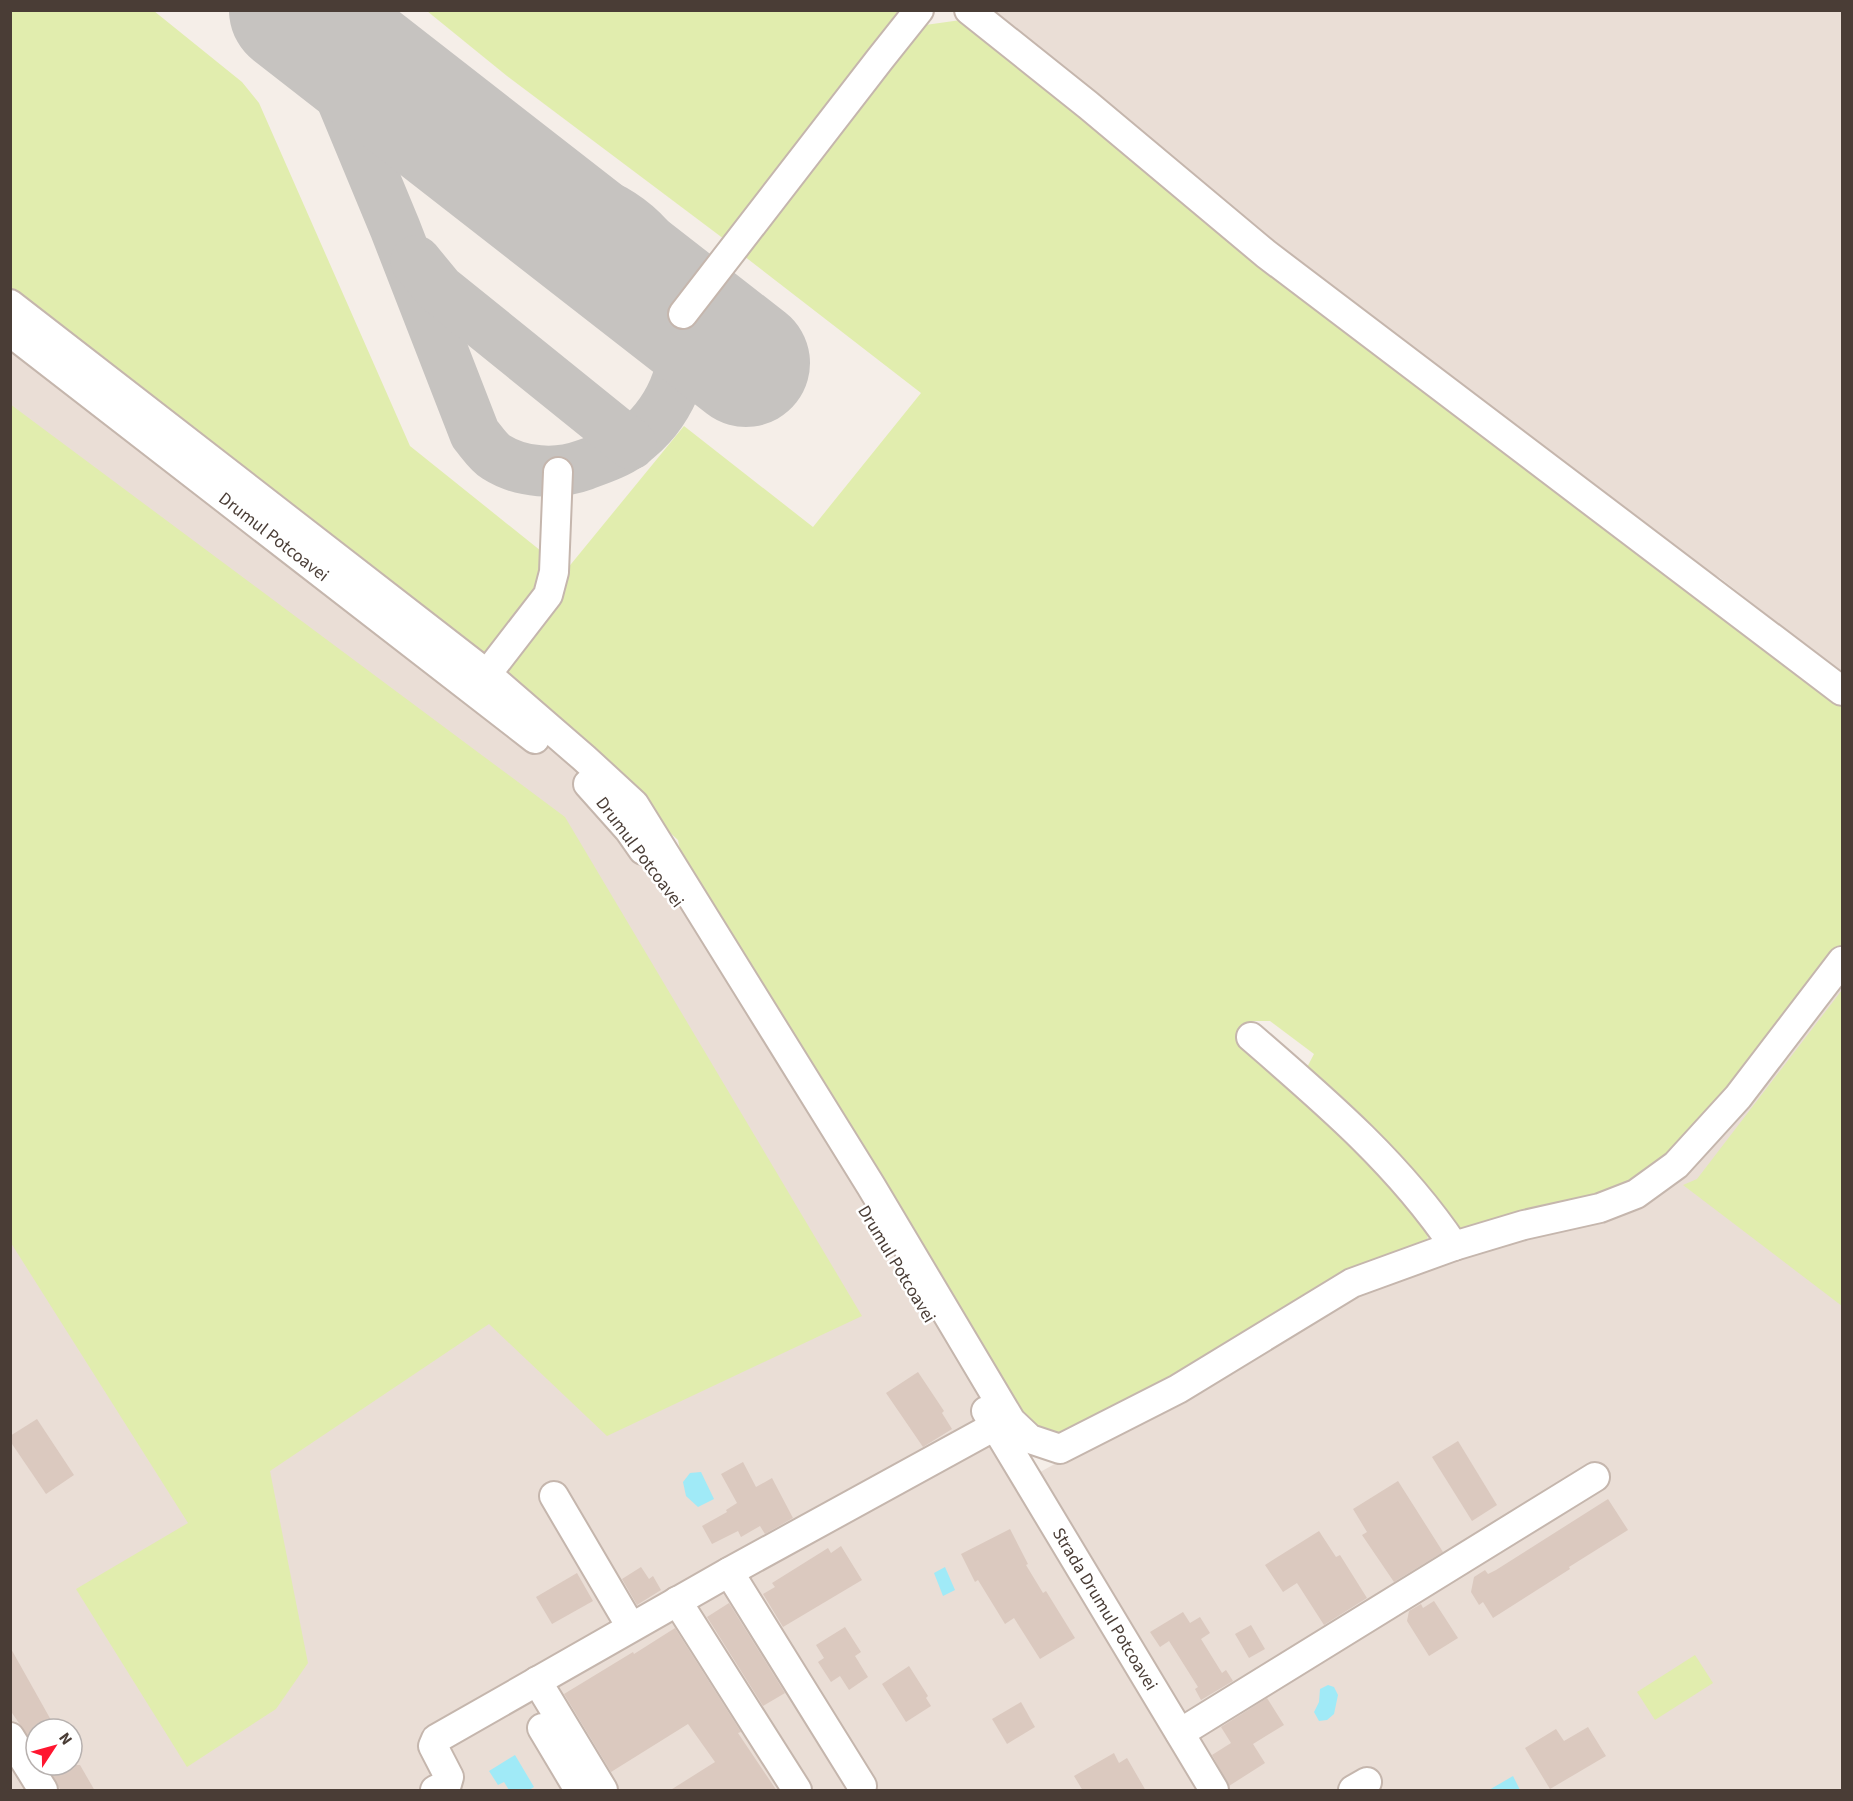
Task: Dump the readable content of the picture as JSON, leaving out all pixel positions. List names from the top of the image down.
{
  "streets": {
    "street": ["Drumul Potcoavei", "Strada Drumul Potcoavei"]
  },
  "crossings": [
    ["Drumul Potcoavei", "Strada Drumul Potcoavei"]
  ],
  "north": "top right"
}
